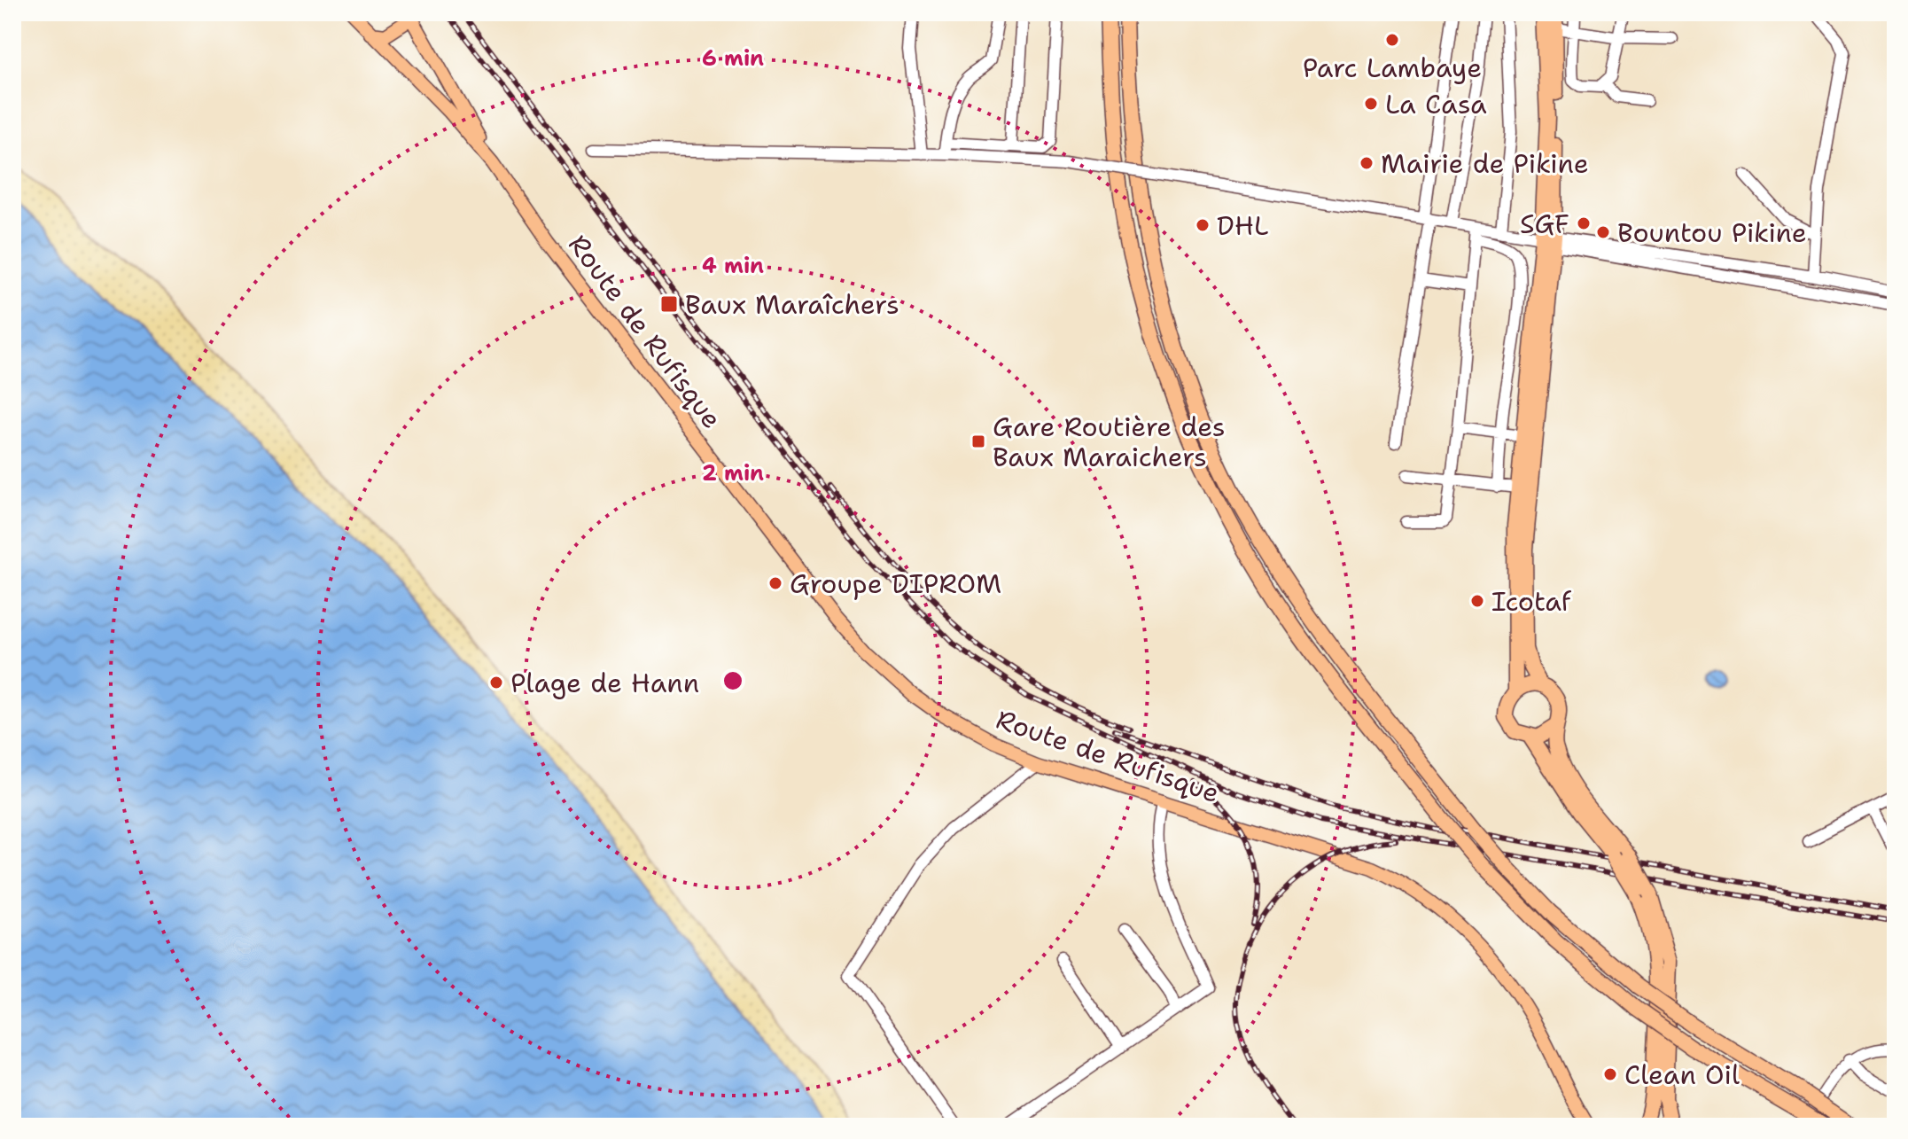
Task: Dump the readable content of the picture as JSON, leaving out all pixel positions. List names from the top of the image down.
{
  "streets": {
    "main road": ["Route de Rufisque"]
  },
  "places": {
    "other": [
      "Parc Lambaye",
      "La Casa",
      "Mairie de Pikine",
      "SGF",
      "DHL",
      "Bountou Pikine",
      "Groupe DIPROM",
      "Icotaf",
      "Plage de Hann",
      "Clean Oil"
    ],
    "transit": ["Baux Maraîchers", "Gare Routière des Baux Maraichers"]
  },
  "rings": ["6 min", "4 min", "2 min"]
}
